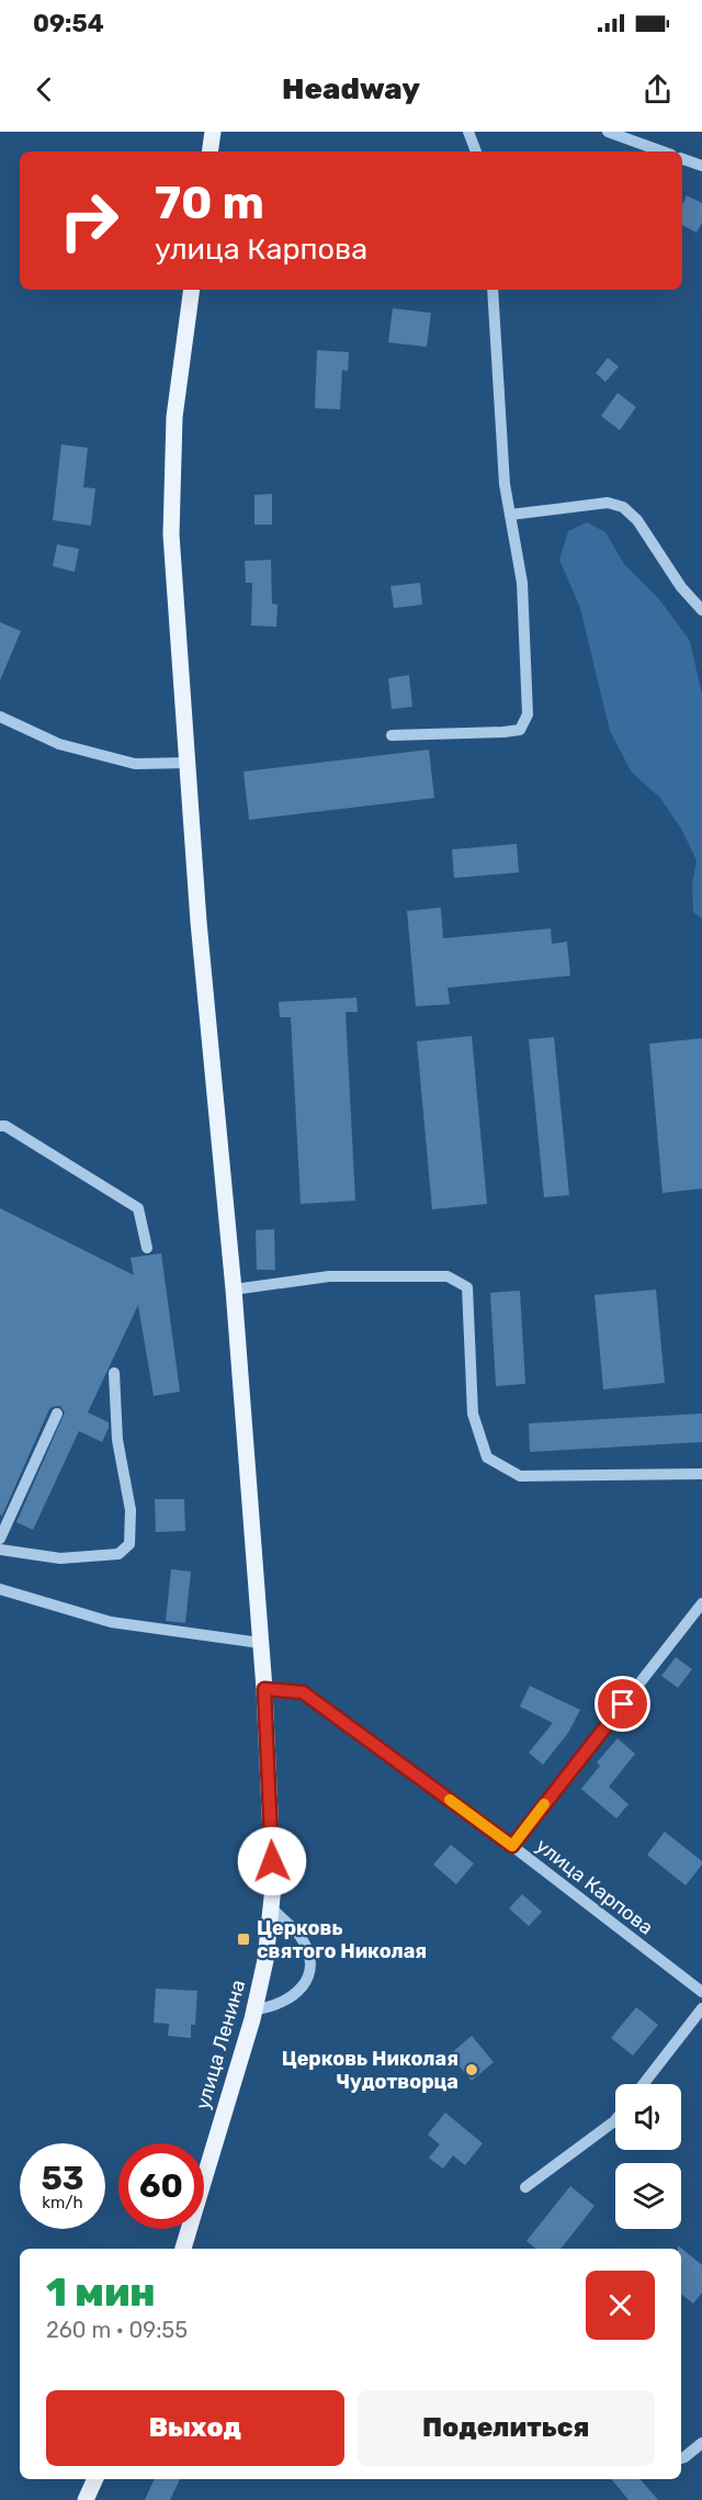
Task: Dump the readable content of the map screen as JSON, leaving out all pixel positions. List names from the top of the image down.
{
  "streets": {
    "main road": ["улица Ленина"],
    "street": ["улица Карпова"]
  },
  "crossings": [
    ["улица Карпова", "улица Ленина"]
  ],
  "places": {
    "transit": ["Церковь святого Николая"],
    "other": ["Церковь Николая Чудотворца"]
  },
  "page": {
    "status": "09:54",
    "header": "Headway",
    "turn": ["70 m", "улица Карпова"],
    "speed": "53 km/h",
    "limit": "60",
    "heading": ["1 мин", "260 m · 09:55"],
    "buttons": ["Выход", "Поделиться"]
  }
}
